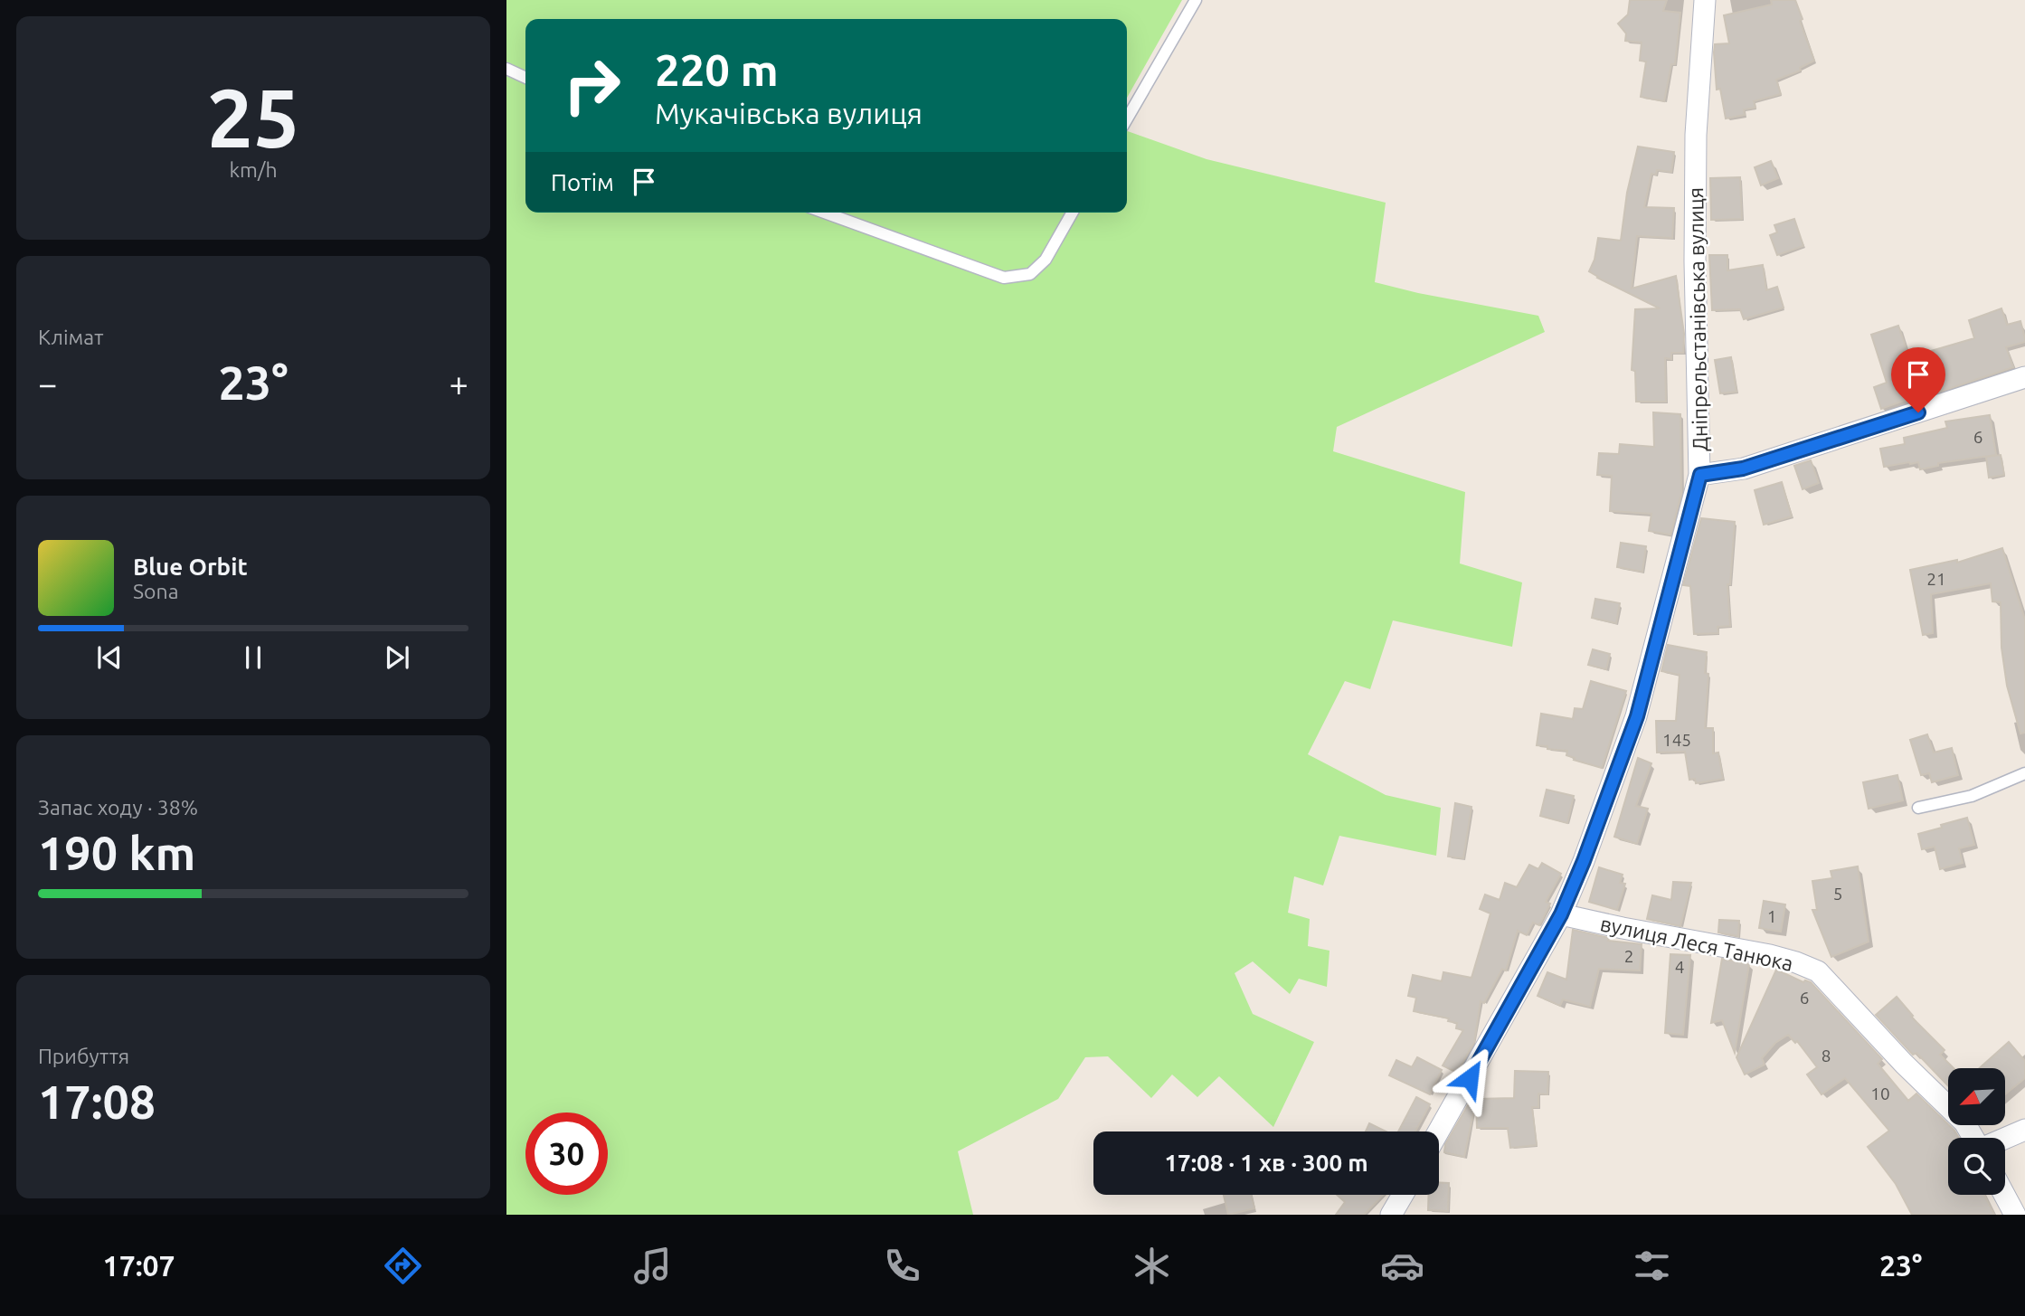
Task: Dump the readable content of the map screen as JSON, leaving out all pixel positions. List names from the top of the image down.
{
  "streets": {
    "street": ["Дніпрельстанівська вулиця", "вулиця Леся Танюка"]
  },
  "crossings": [
    ["Дніпрельстанівська вулиця", "вулиця Леся Танюка"]
  ],
  "house_numbers": [
    "6",
    "21",
    "145",
    "5",
    "1",
    "2",
    "4",
    "6",
    "8",
    "10"
  ],
  "north": "bottom left",
  "page": {
    "tile": [
      ["25", "km/h"],
      "Клімат",
      ["Запас ходу · 38%", "190 km"],
      ["Прибуття", "17:08"]
    ],
    "turn": ["220 m", "Мукачівська вулиця"],
    "then": "Потім",
    "heat": ["−", "23°", "+"],
    "song": ["Blue Orbit", "Sona"],
    "limit": "30",
    "trip": "17:08 · 1 хв · 300 m",
    "tabs": ["17:07", "23°"]
  }
}
